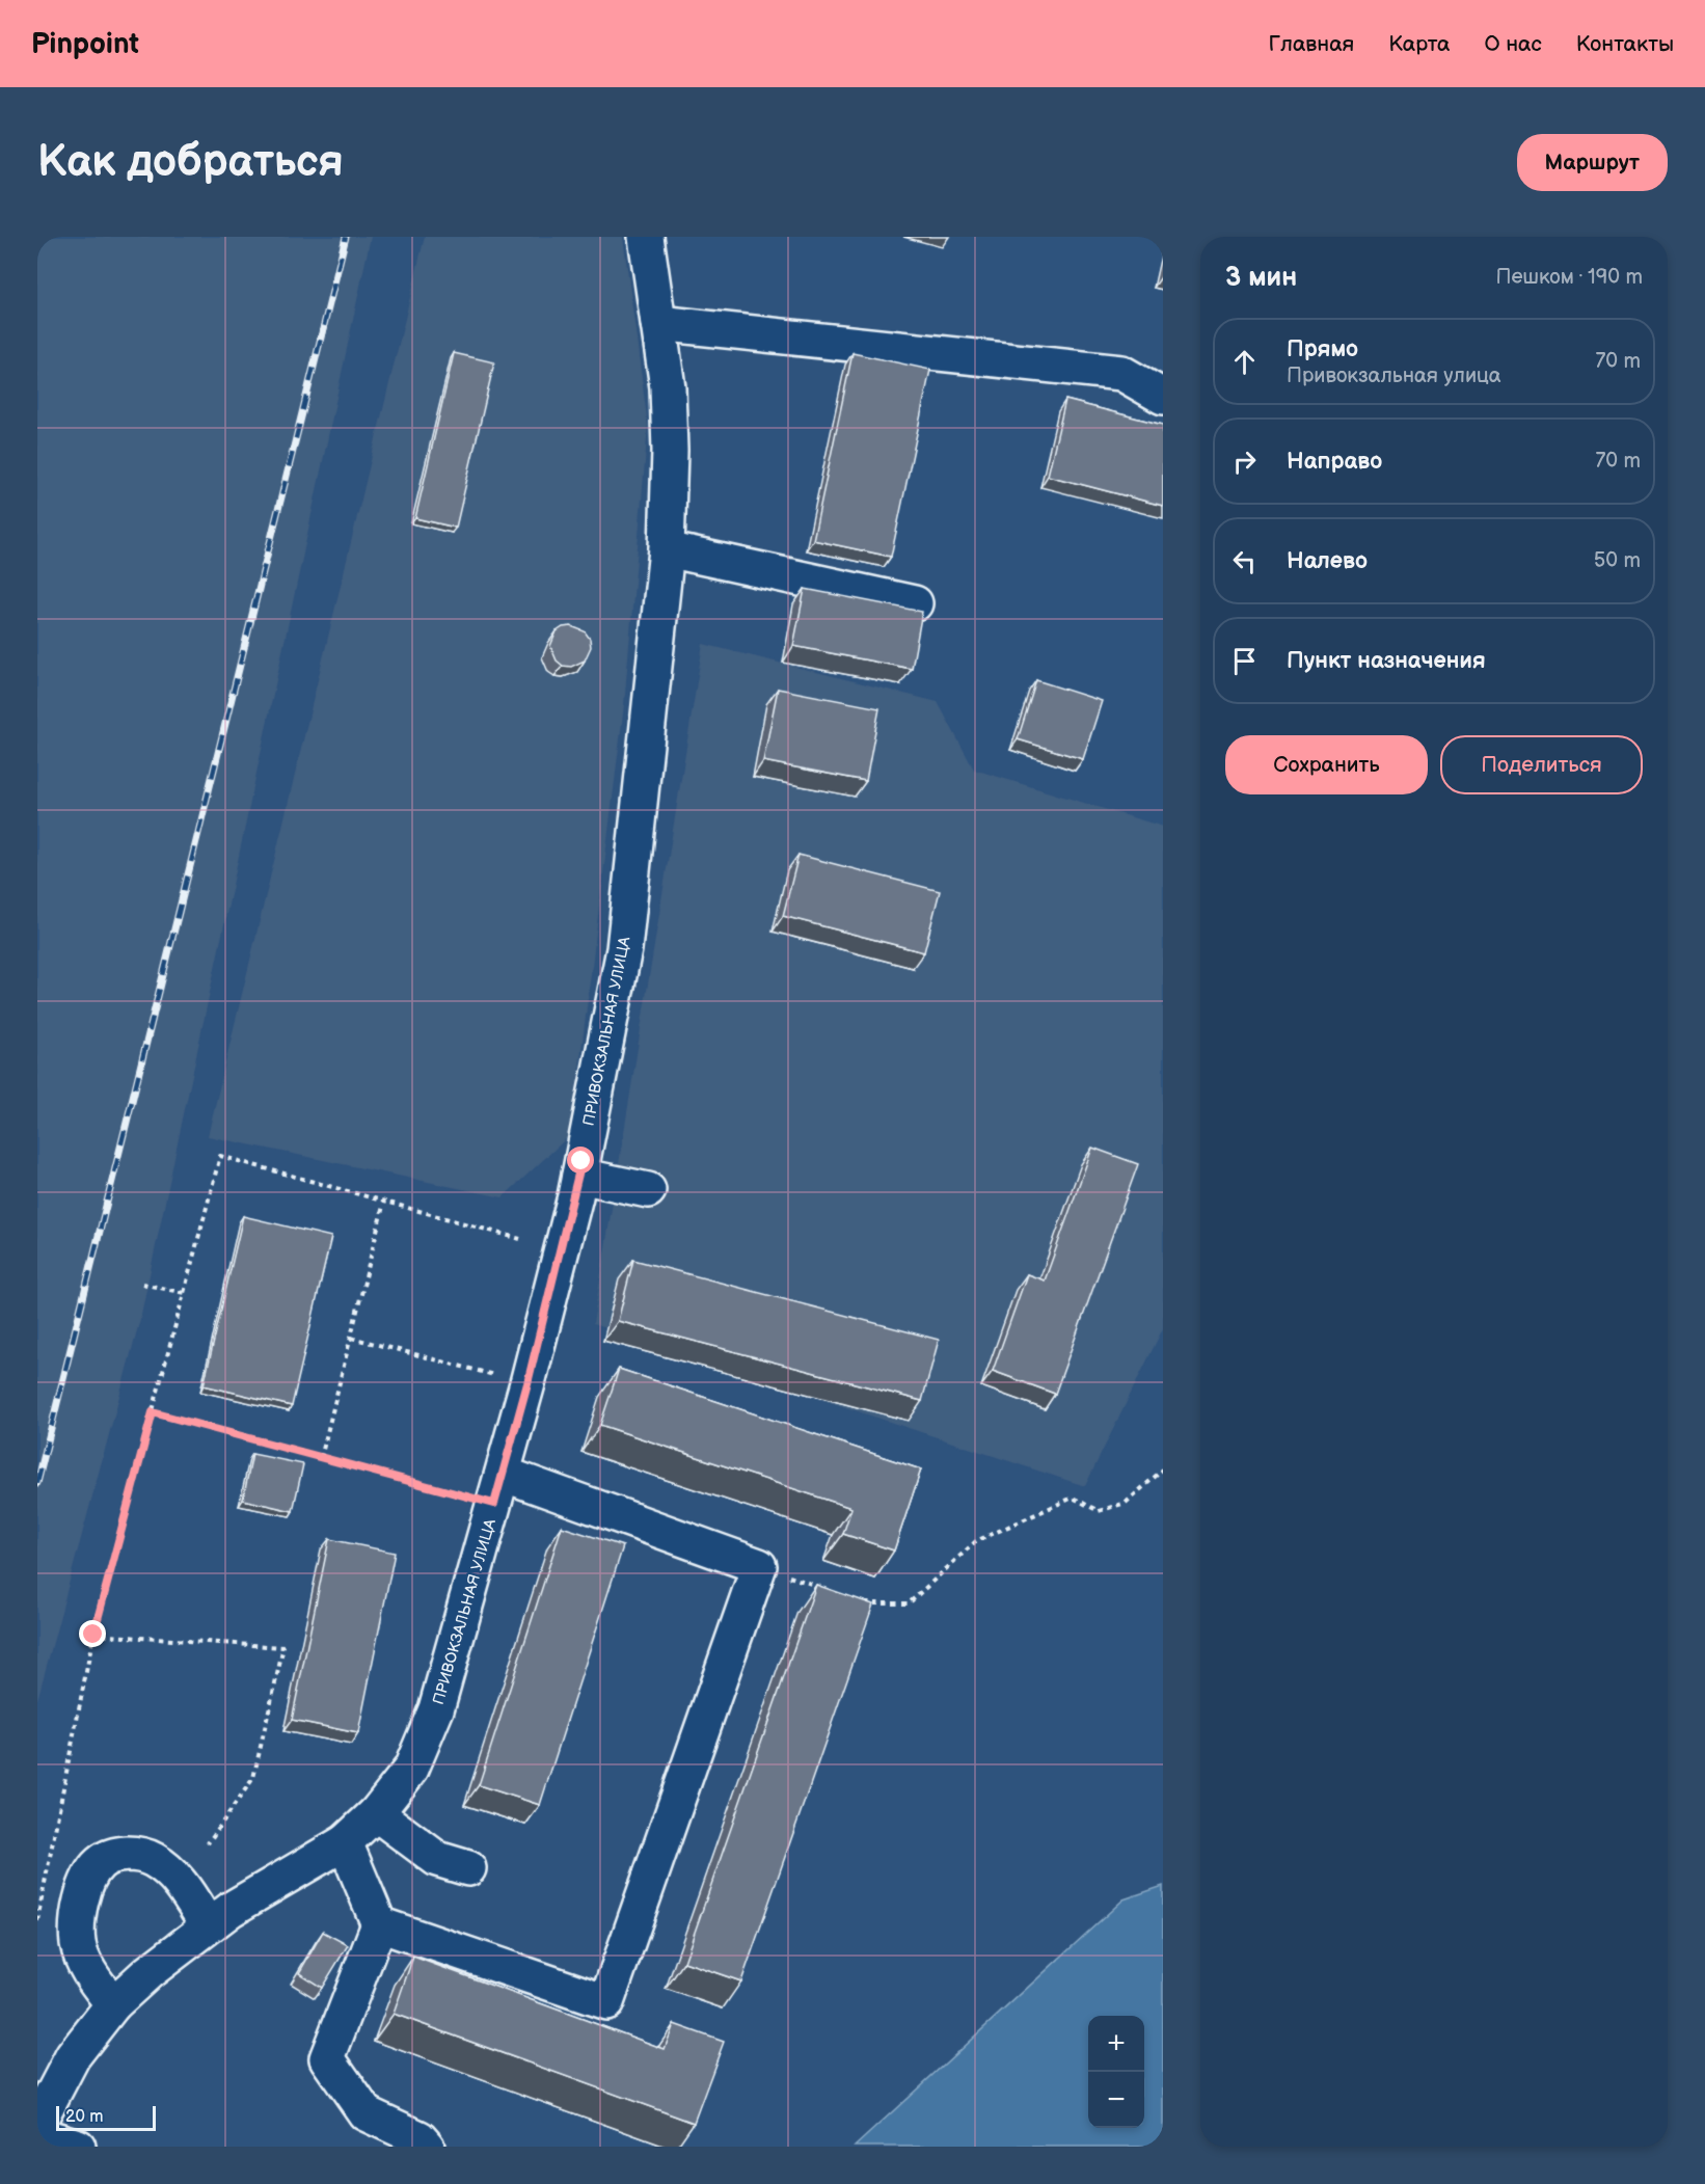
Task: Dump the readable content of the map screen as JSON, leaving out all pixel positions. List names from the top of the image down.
{
  "streets": {
    "main road": ["ПРИВОКЗАЛЬНАЯ УЛИЦА"]
  },
  "scale_bar": "20 m",
  "page": {
    "header": "Pinpoint",
    "nav": [
      "Главная",
      "Карта",
      "О нас",
      "Контакты"
    ],
    "buttons": [
      "Маршрут",
      ["Сохранить", "Поделиться"]
    ],
    "title": "Как добраться",
    "heading": ["3 мин", "Пешком · 190 m"],
    "list": [
      ["Прямо", "Привокзальная улица", "70 m"],
      ["Направо", "70 m"],
      ["Налево", "50 m"],
      "Пункт назначения"
    ],
    "map_buttons": ["+", "−"],
    "scale": "20 m"
  }
}
